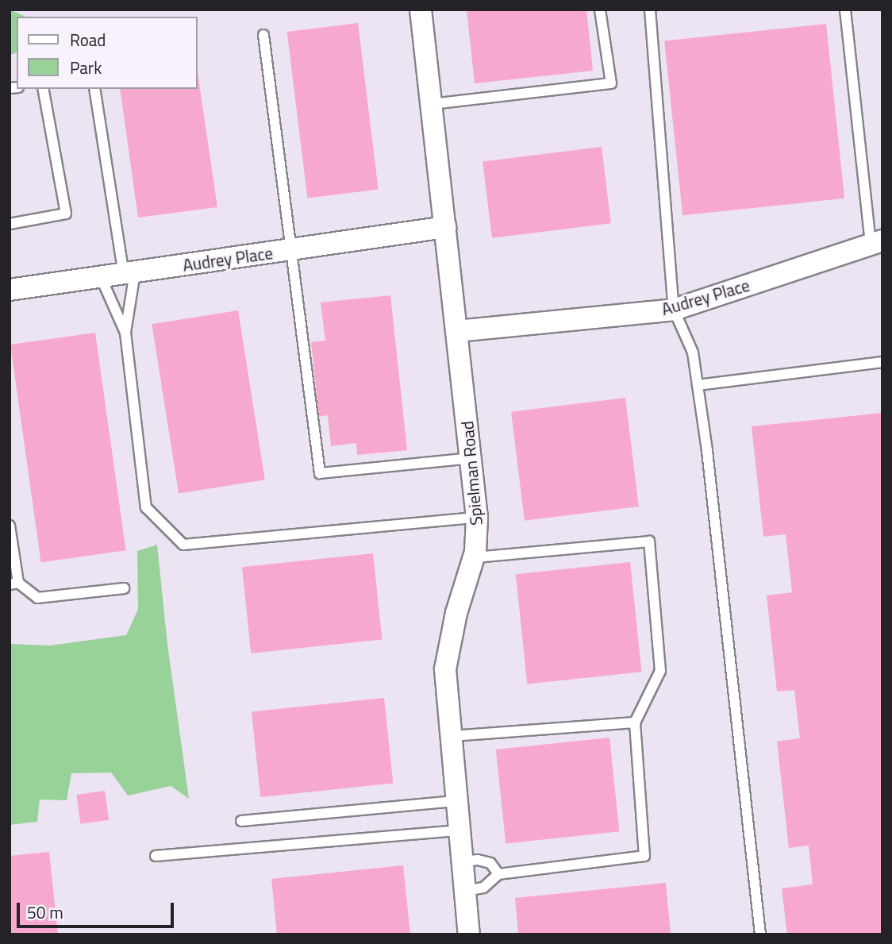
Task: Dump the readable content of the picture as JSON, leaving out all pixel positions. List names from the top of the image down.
{
  "streets": {
    "street": ["Audrey Place", "Spielman Road"]
  },
  "crossings": [
    ["Audrey Place", "Spielman Road"]
  ],
  "legend": ["Road", "Park"],
  "scale_bar": "50 m"
}
